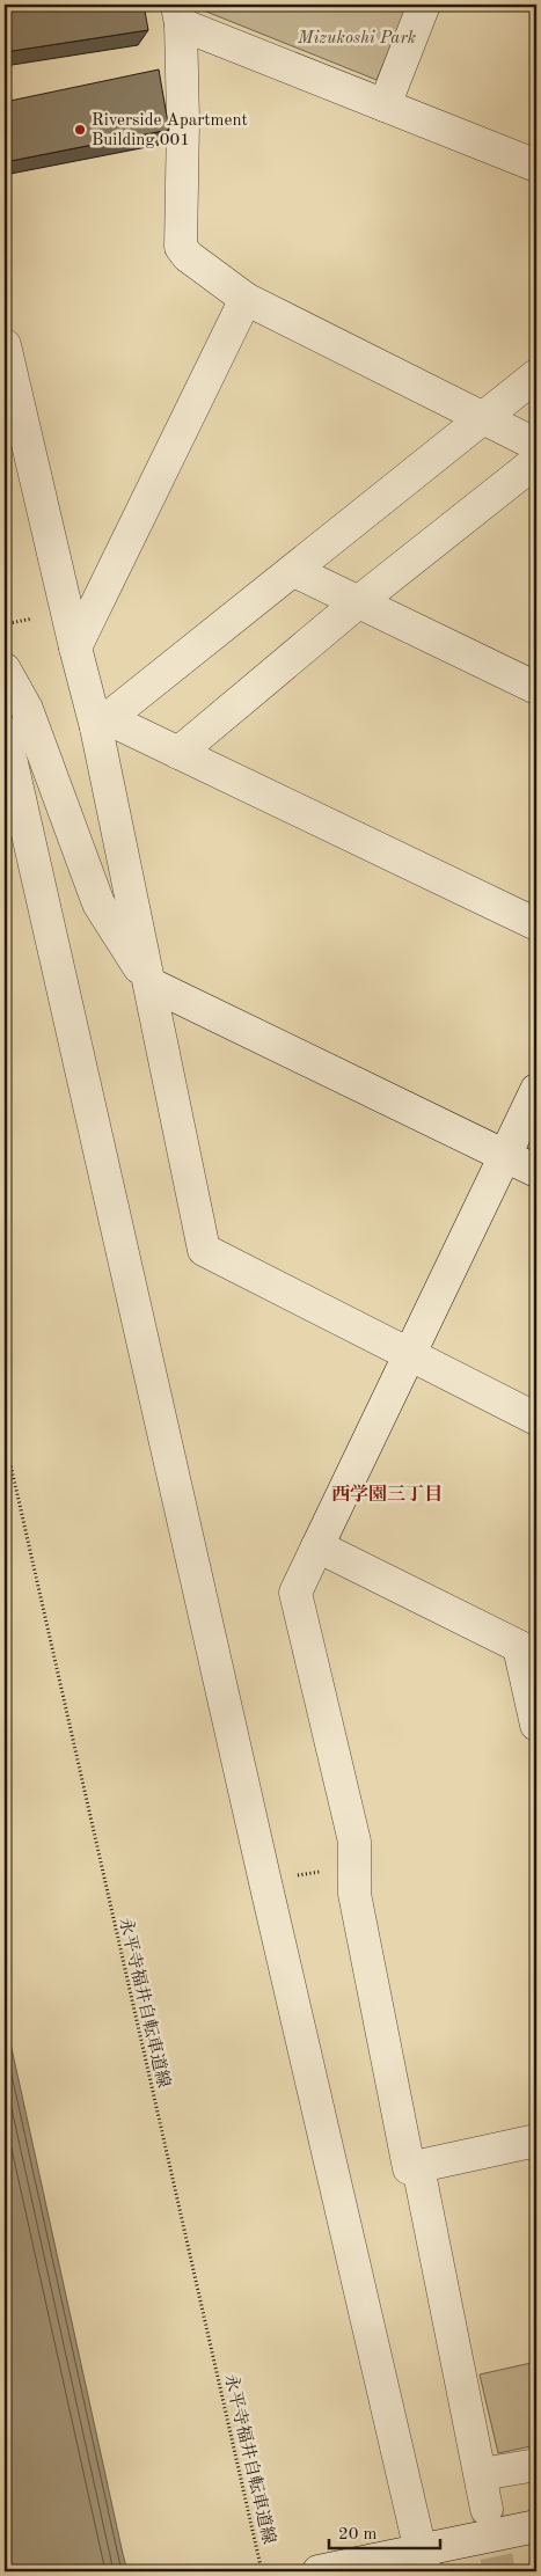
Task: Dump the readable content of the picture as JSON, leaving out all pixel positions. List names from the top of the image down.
{
  "streets": {
    "path": ["永平寺福井自転車道線"]
  },
  "districts": ["西学園三丁目"],
  "parks": ["Mizukoshi Park"],
  "places": ["Riverside Apartment Building 001"],
  "scale_bar": "20 m"
}
